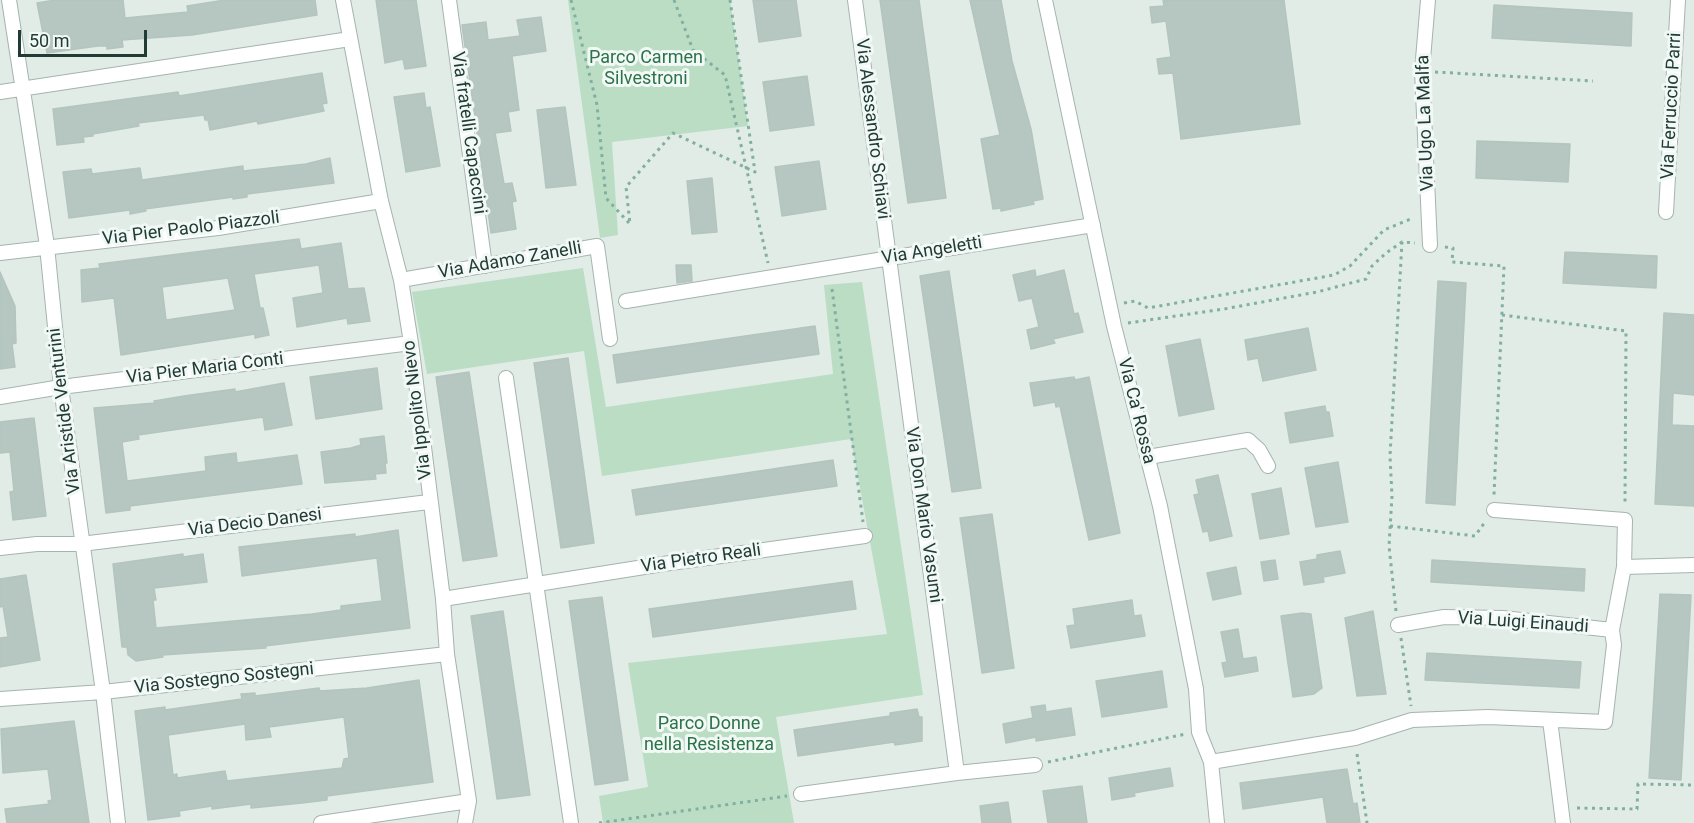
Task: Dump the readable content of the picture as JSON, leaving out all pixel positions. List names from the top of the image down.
{
  "streets": {
    "street": [
      "Via Ferruccio Parri",
      "Via Ugo La Malfa",
      "Via Alessandro Schiavi",
      "Via fratelli Capaccini",
      "Via Pier Paolo Piazzoli",
      "Via Angeletti",
      "Via Adamo Zanelli",
      "Via Pier Maria Conti",
      "Via Ippolito Nievo",
      "Via Aristide Venturini",
      "Via Ca' Rossa",
      "Via Don Mario Vasumi",
      "Via Decio Danesi",
      "Via Pietro Reali",
      "Via Luigi Einaudi",
      "Via Sostegno Sostegni"
    ]
  },
  "crossings": [
    ["Via Alessandro Schiavi", "Via Angeletti"],
    ["Via Alessandro Schiavi", "Via Don Mario Vasumi"],
    ["Via fratelli Capaccini", "Via Adamo Zanelli"],
    ["Via Pier Paolo Piazzoli", "Via Ippolito Nievo"],
    ["Via Pier Paolo Piazzoli", "Via Aristide Venturini"],
    ["Via Angeletti", "Via Ca' Rossa"],
    ["Via Angeletti", "Via Don Mario Vasumi"],
    ["Via Adamo Zanelli", "Via Ippolito Nievo"],
    ["Via Pier Maria Conti", "Via Ippolito Nievo"],
    ["Via Pier Maria Conti", "Via Aristide Venturini"],
    ["Via Ippolito Nievo", "Via Decio Danesi"],
    ["Via Ippolito Nievo", "Via Pietro Reali"],
    ["Via Ippolito Nievo", "Via Sostegno Sostegni"],
    ["Via Aristide Venturini", "Via Decio Danesi"],
    ["Via Aristide Venturini", "Via Sostegno Sostegni"]
  ],
  "parks": ["Parco Carmen Silvestroni", "Parco Donne nella Resistenza"],
  "scale_bar": "50 m"
}
